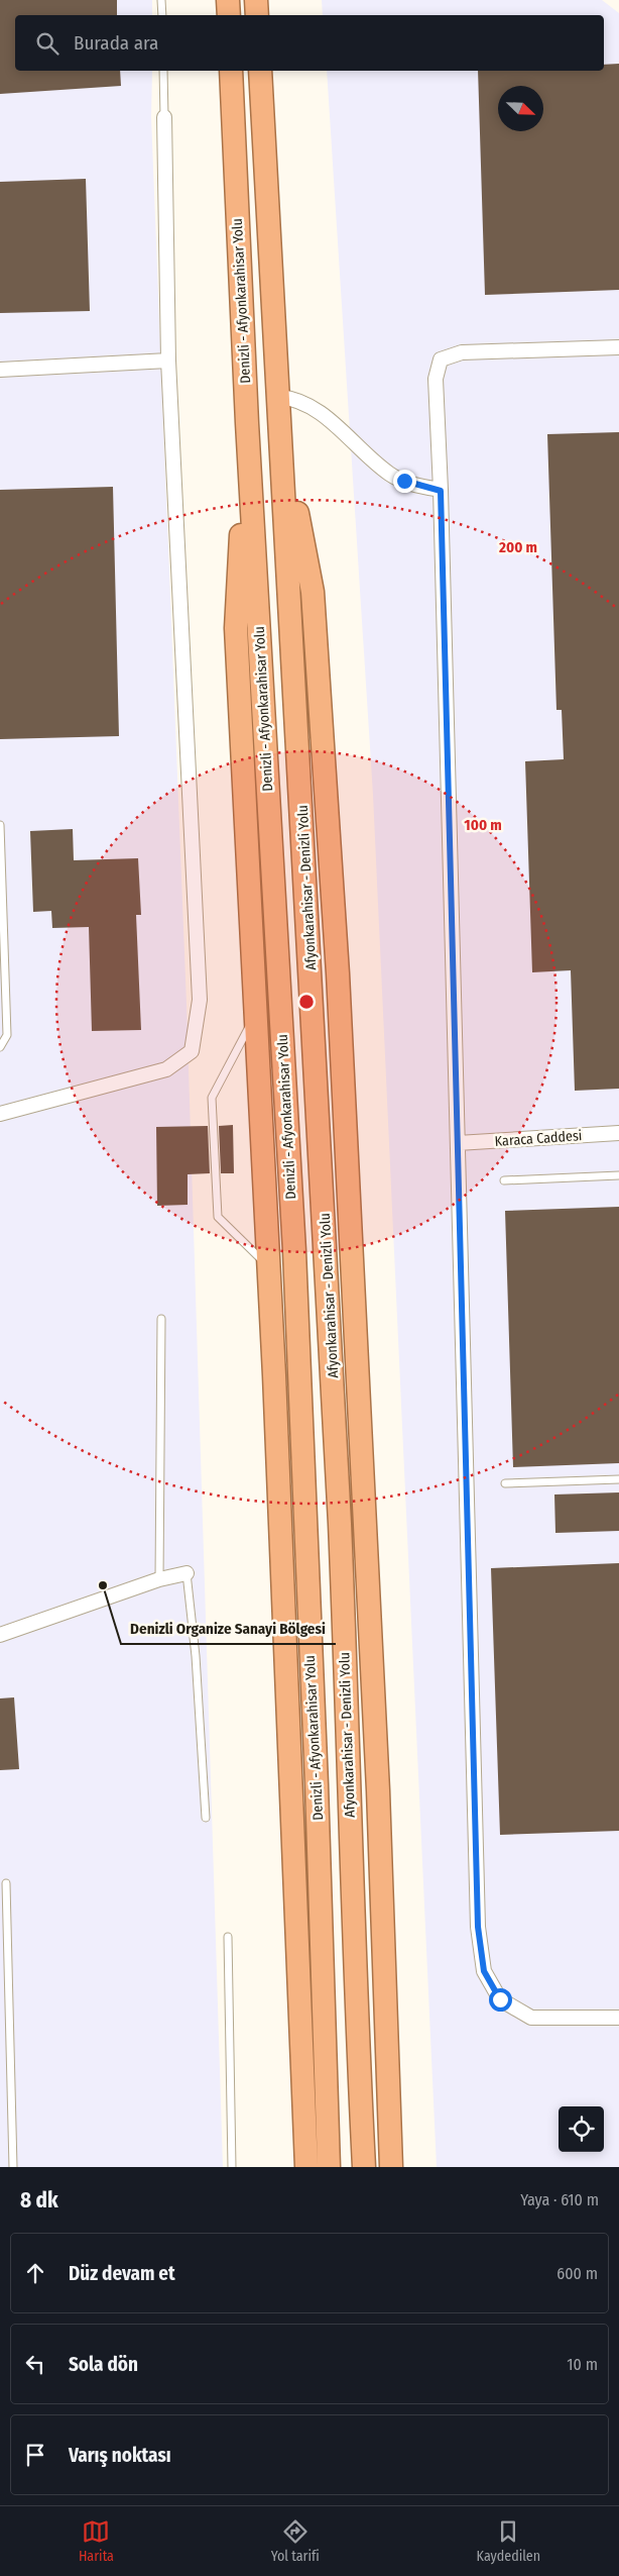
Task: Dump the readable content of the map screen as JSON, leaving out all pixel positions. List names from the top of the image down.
{
  "streets": {
    "highway": ["Denizli - Afyonkarahisar Yolu", "Afyonkarahisar - Denizli Yolu"],
    "street": ["Karaca Caddesi"]
  },
  "places": ["Denizli Organize Sanayi Bölgesi"],
  "north": "bottom right",
  "page": {
    "search": "Burada ara",
    "heading": ["8 dk", "Yaya · 610 m"],
    "list": [
      ["Düz devam et", "600 m"],
      ["Sola dön", "10 m"],
      "Varış noktası"
    ],
    "nav": ["Harita", "Yol tarifi", "Kaydedilen"]
  },
  "rings": ["200 m", "100 m"]
}
